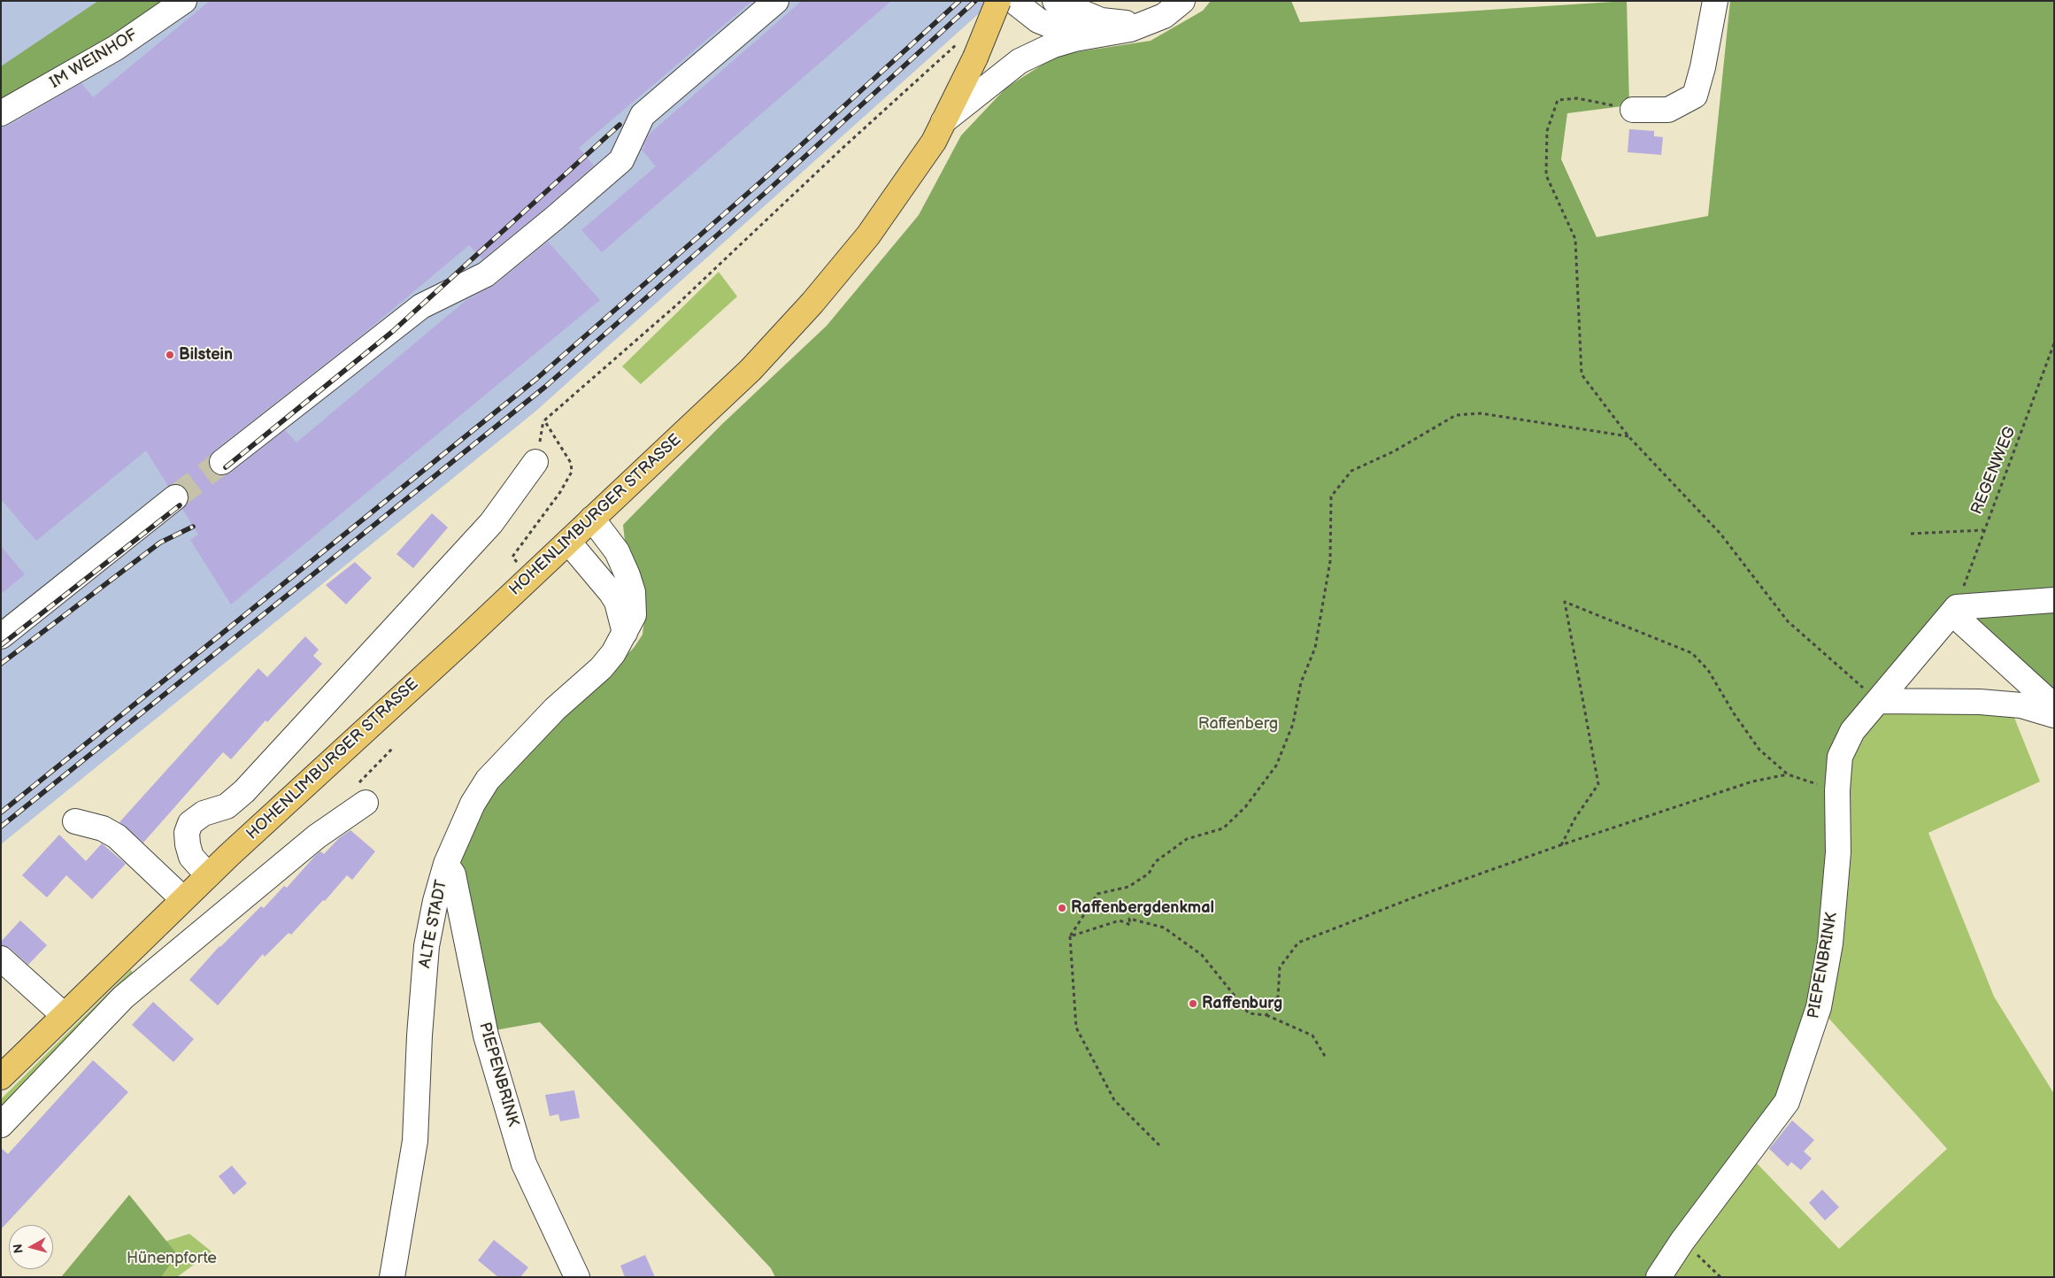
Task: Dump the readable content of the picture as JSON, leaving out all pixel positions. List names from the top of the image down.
{
  "streets": {
    "main road": ["HOHENLIMBURGER STRASSE"],
    "street": ["IM WEINHOF", "ALTE STADT", "PIEPENBRINK"],
    "path": ["REGENWEG"]
  },
  "crossings": [
    ["REGENWEG", "PIEPENBRINK"],
    ["HOHENLIMBURGER STRASSE", "ALTE STADT"],
    ["ALTE STADT", "PIEPENBRINK"]
  ],
  "parks": ["Raffenberg", "Hünenpforte"],
  "places": ["Bilstein", "Raffenbergdenkmal", "Raffenburg"],
  "north": "left"
}
